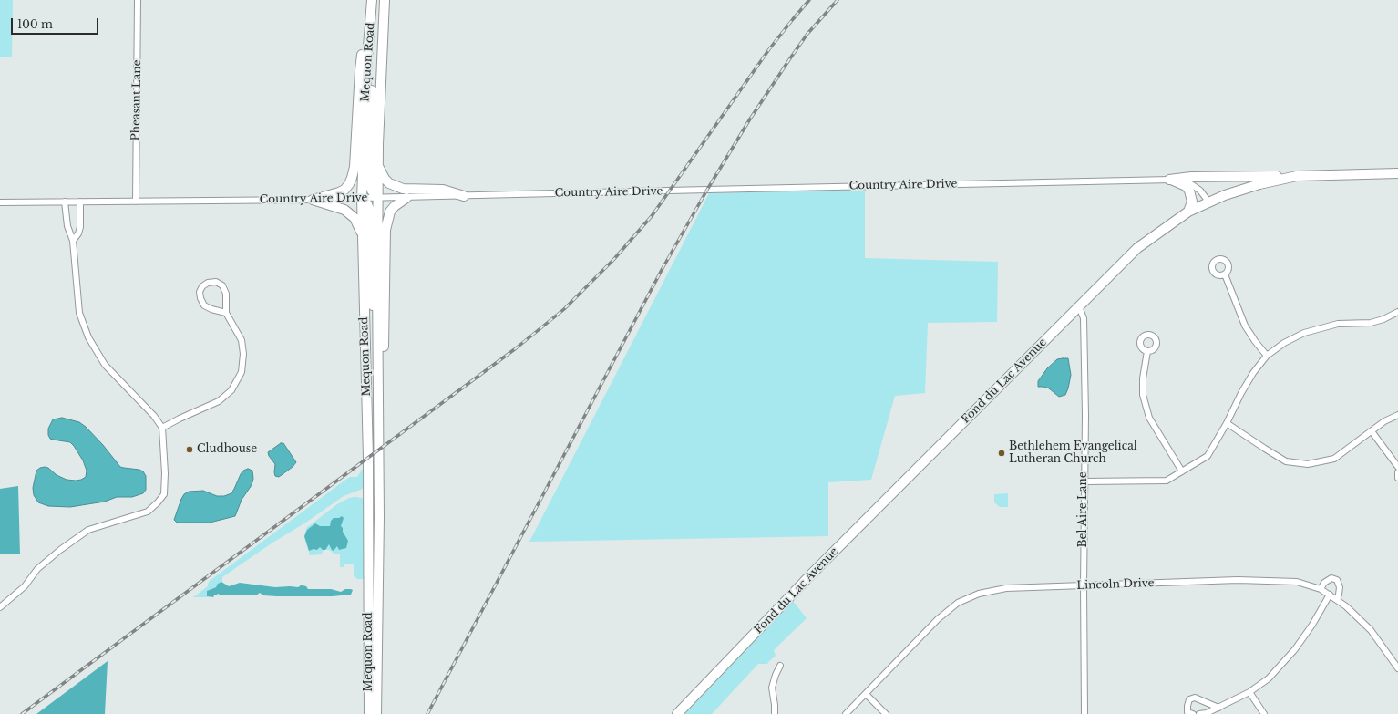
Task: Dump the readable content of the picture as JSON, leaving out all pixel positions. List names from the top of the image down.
{
  "streets": {
    "main road": ["Mequon Road", "Fond du Lac Avenue"],
    "street": [
      "Pheasant Lane",
      "Country Aire Drive",
      "Bel Aire Lane",
      "Lincoln Drive"
    ]
  },
  "crossings": [
    ["Mequon Road", "Country Aire Drive"],
    ["Pheasant Lane", "Country Aire Drive"],
    ["Country Aire Drive", "Fond du Lac Avenue"],
    ["Fond du Lac Avenue", "Bel Aire Lane"],
    ["Bel Aire Lane", "Lincoln Drive"]
  ],
  "places": ["Cludhouse", "Bethlehem Evangelical Lutheran Church"],
  "scale_bar": "100 m"
}
